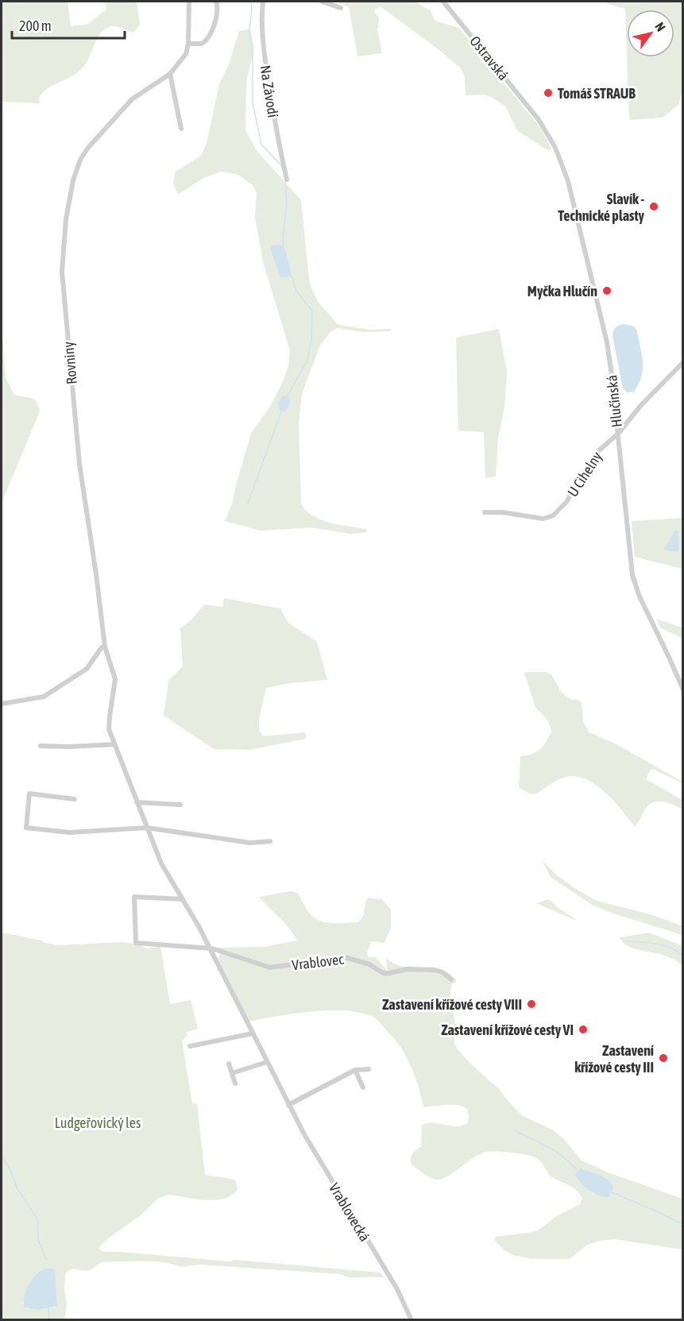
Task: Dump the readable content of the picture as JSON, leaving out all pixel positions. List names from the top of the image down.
{
  "streets": {
    "street": [
      "Ostravská",
      "Na Závodí",
      "Rovniny",
      "Hlučínská",
      "U Cihelny",
      "Vrablovec",
      "Vrablovecká"
    ]
  },
  "crossings": [
    ["Ostravská", "Hlučínská"],
    ["Hlučínská", "U Cihelny"]
  ],
  "parks": ["Ludgeřovický les"],
  "places": [
    "Tomáš STRAUB",
    "Slavík - Technické plasty",
    "Myčka Hlučín",
    "Zastavení křížové cesty VIII",
    "Zastavení křížové cesty VI",
    "Zastavení křížové cesty III"
  ],
  "scale_bar": "200 m",
  "north": "top right"
}
